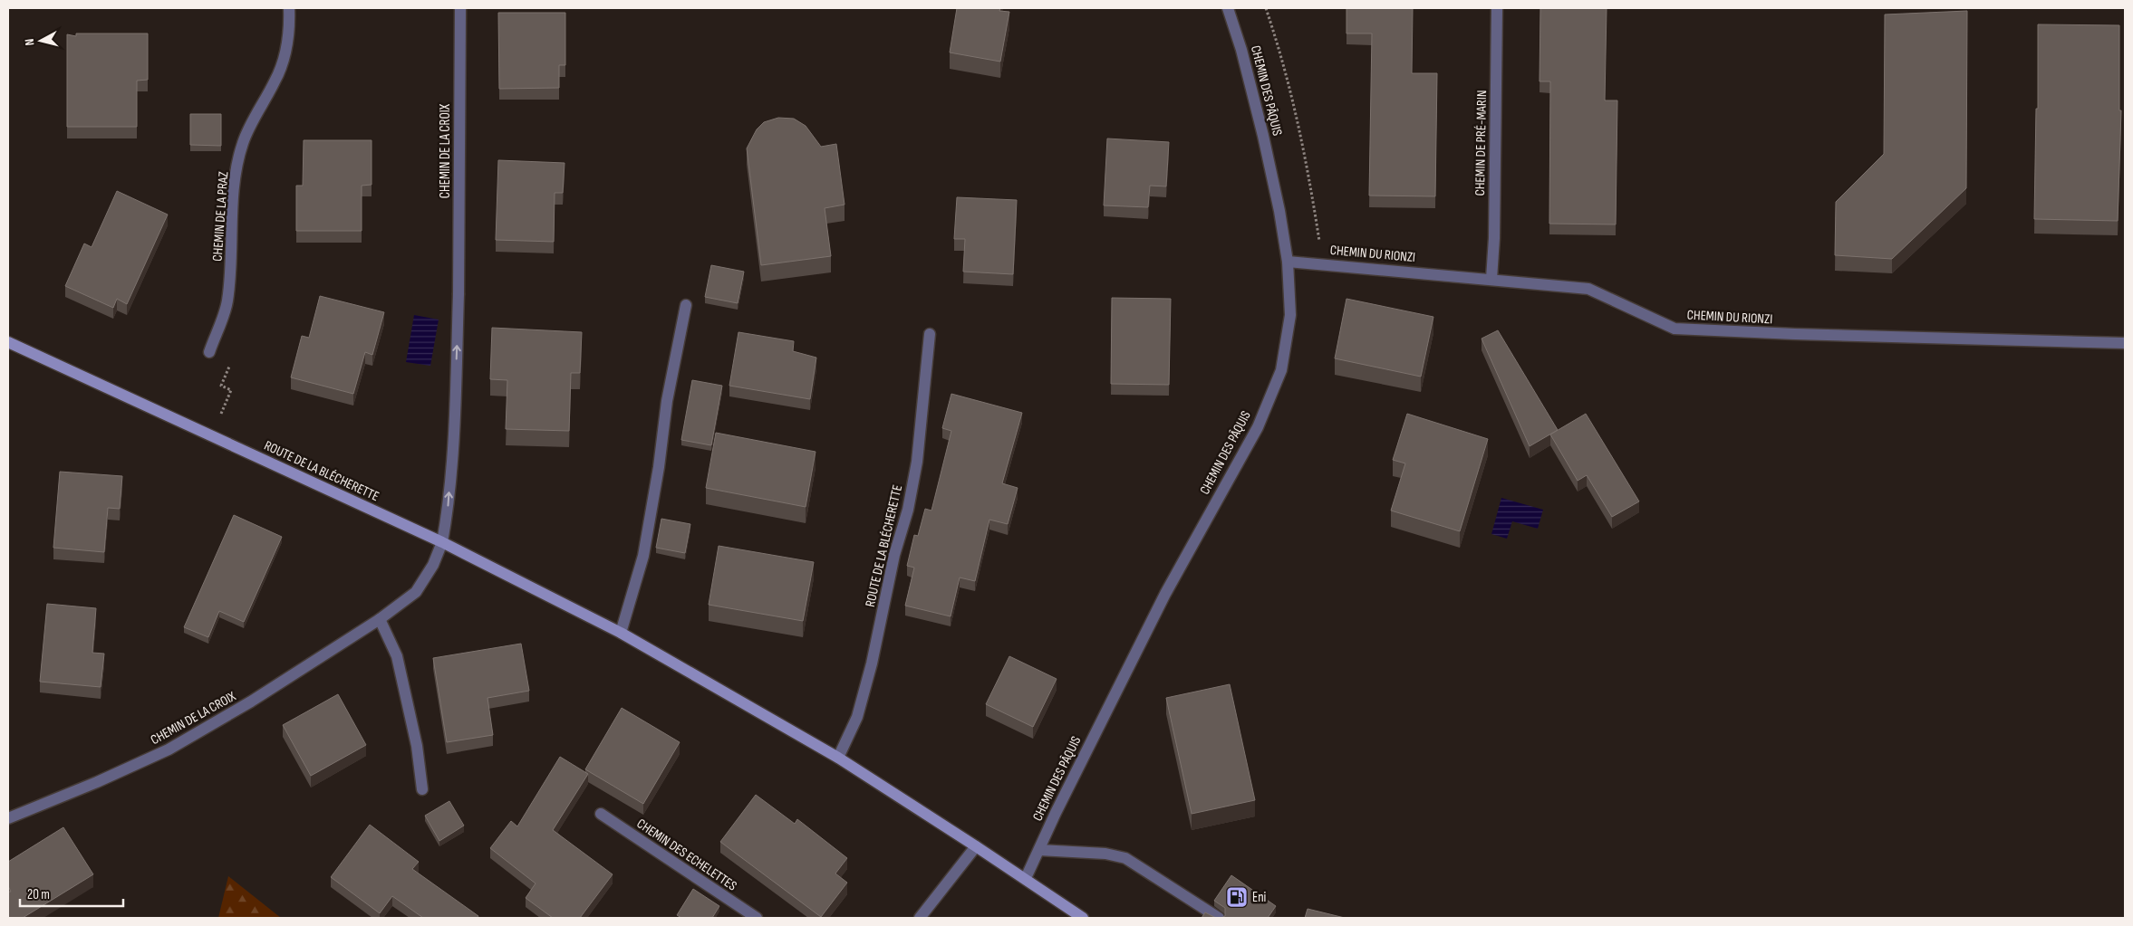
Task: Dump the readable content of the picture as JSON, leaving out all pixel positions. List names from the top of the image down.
{
  "streets": {
    "main road": ["ROUTE DE LA BLÉCHERETTE"],
    "street": [
      "CHEMIN DES PÂQUIS",
      "CHEMIN DE PRÉ-MARIN",
      "CHEMIN DE LA CROIX",
      "CHEMIN DE LA PRAZ",
      "CHEMIN DU RIONZI",
      "CHEMIN DES ECHELETTES"
    ]
  },
  "crossings": [
    ["CHEMIN DES PÂQUIS", "CHEMIN DU RIONZI"],
    ["CHEMIN DES PÂQUIS", "ROUTE DE LA BLÉCHERETTE"],
    ["CHEMIN DE PRÉ-MARIN", "CHEMIN DU RIONZI"],
    ["CHEMIN DE LA CROIX", "ROUTE DE LA BLÉCHERETTE"]
  ],
  "one_way": ["CHEMIN DE LA CROIX"],
  "places": {
    "fuel station": ["Eni"]
  },
  "scale_bar": "20 m",
  "north": "left"
}
